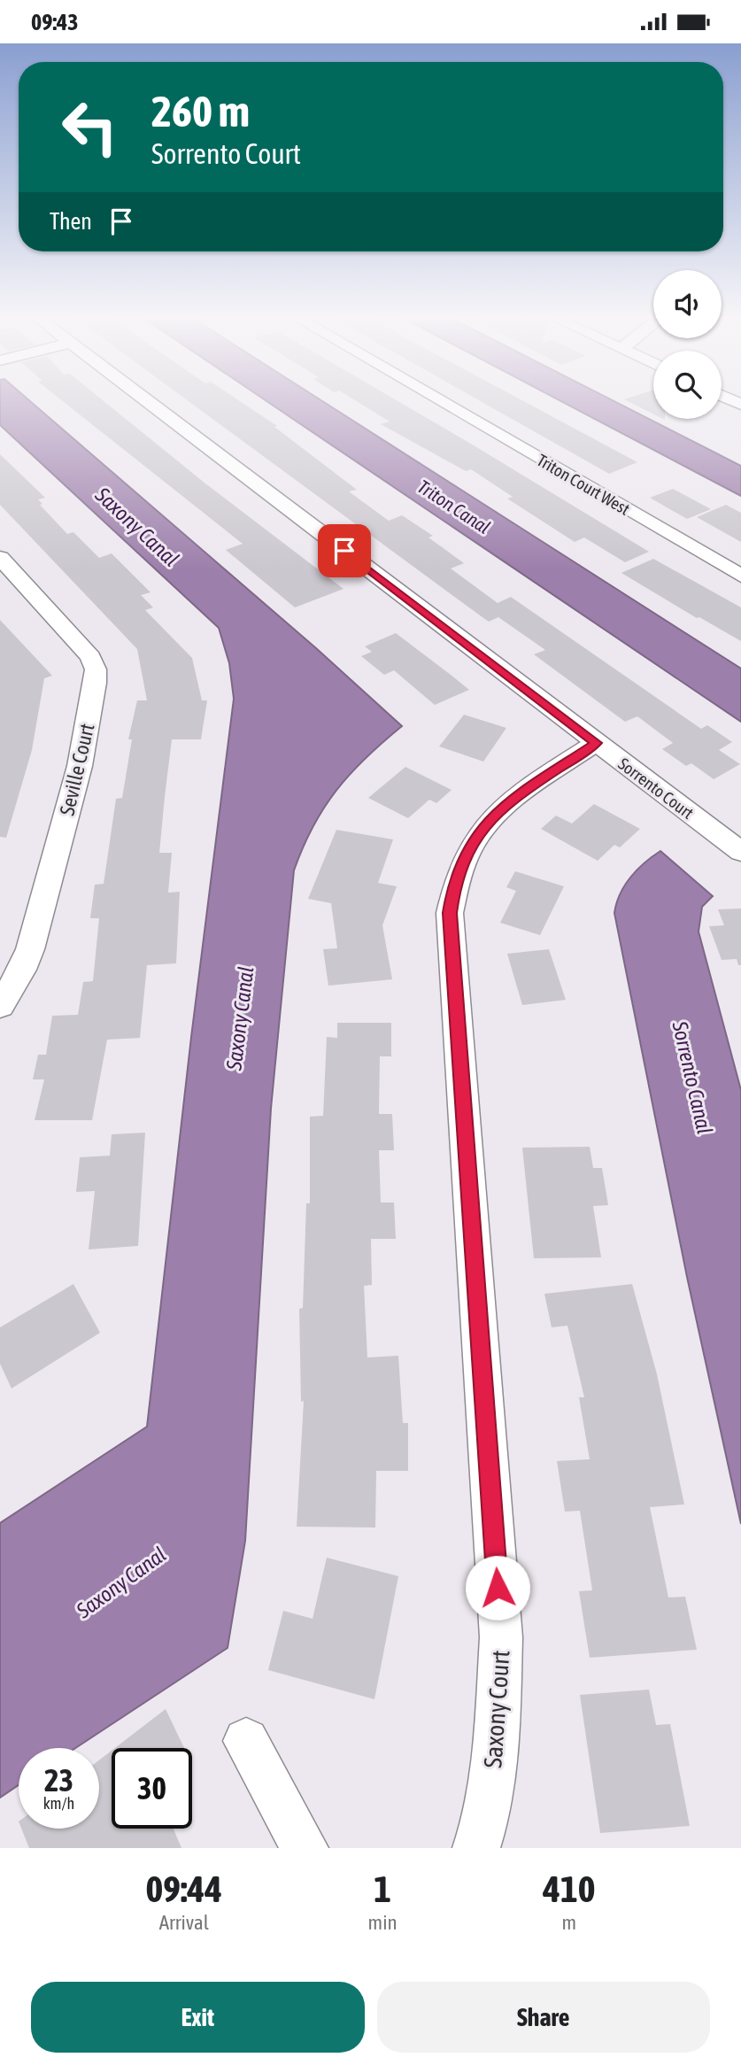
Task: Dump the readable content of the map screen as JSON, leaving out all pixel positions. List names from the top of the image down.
{
  "streets": {
    "street": [
      "Triton Court West",
      "Seville Court",
      "Sorrento Court",
      "Saxony Court"
    ]
  },
  "crossings": [
    ["Sorrento Court", "Saxony Court"]
  ],
  "water": ["Triton Canal", "Saxony Canal", "Sorrento Canal"],
  "page": {
    "status": "09:43",
    "turn": ["260 m", "Sorrento Court"],
    "then": "Then",
    "speed": "23 km/h",
    "limit": "30",
    "eta": [
      "09:44",
      "Arrival",
      "1",
      "min",
      "410",
      "m"
    ],
    "buttons": ["Exit", "Share"]
  }
}
